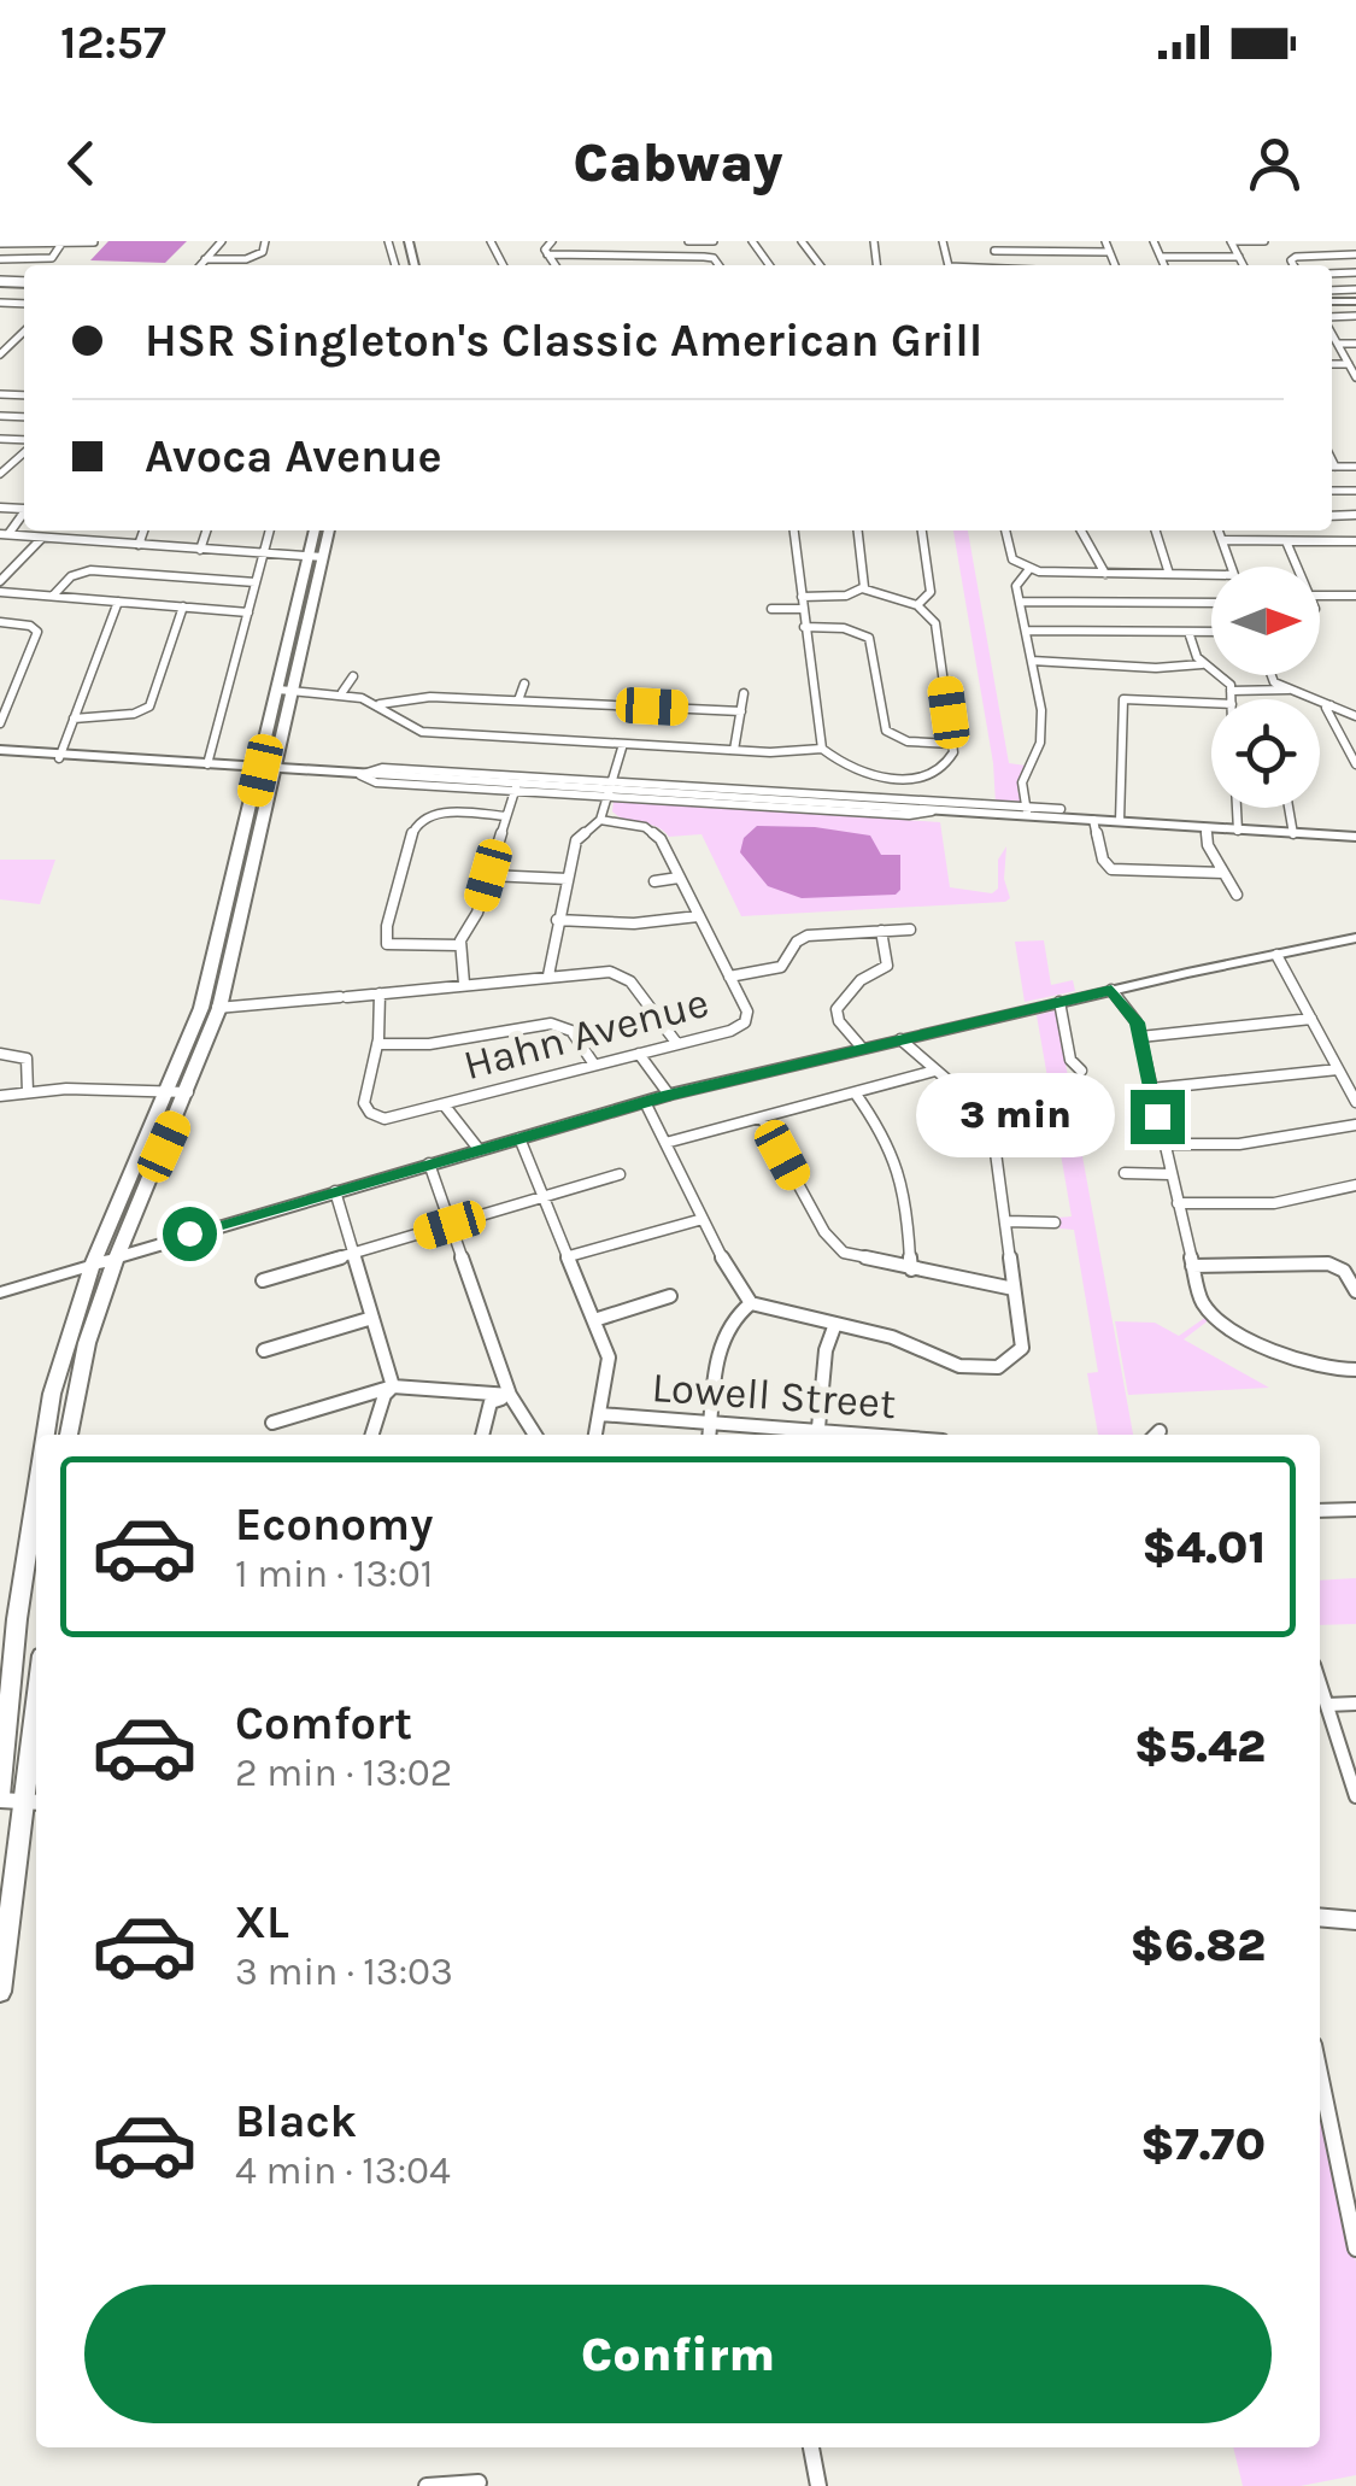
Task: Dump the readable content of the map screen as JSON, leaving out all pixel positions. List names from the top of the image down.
{
  "streets": {
    "street": ["Hahn Avenue", "Lowell Street"]
  },
  "north": "right",
  "page": {
    "status": "12:57",
    "header": "Cabway",
    "banner": ["HSR Singleton's Classic American Grill", "Avoca Avenue"],
    "bubble": "3 min",
    "list": [
      {
        "name": "Economy",
        "note": "1 min · 13:01",
        "value": "$4.01"
      },
      {
        "name": "Comfort",
        "note": "2 min · 13:02",
        "value": "$5.42"
      },
      {
        "name": "XL",
        "note": "3 min · 13:03",
        "value": "$6.82"
      },
      {
        "name": "Black",
        "note": "4 min · 13:04",
        "value": "$7.70"
      }
    ],
    "buttons": "Confirm"
  }
}
